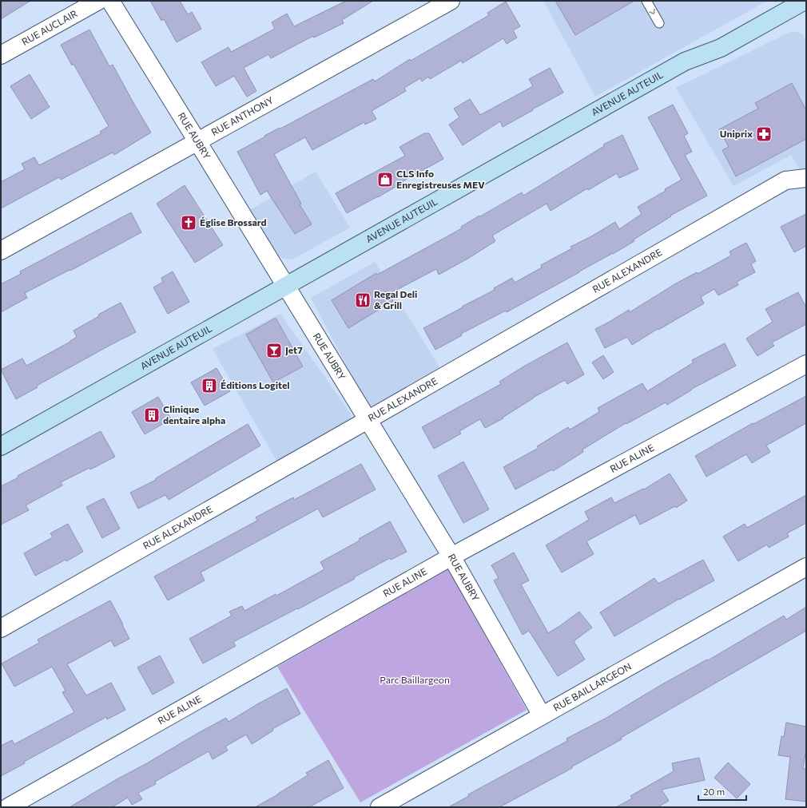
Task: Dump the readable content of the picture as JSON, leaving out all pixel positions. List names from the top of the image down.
{
  "streets": {
    "street": [
      "RUE AUCLAIR",
      "AVENUE AUTEUIL",
      "RUE ANTHONY",
      "RUE AUBRY",
      "RUE ALEXANDRE",
      "RUE ALINE",
      "RUE BAILLARGEON"
    ]
  },
  "crossings": [
    ["AVENUE AUTEUIL", "RUE AUBRY"],
    ["RUE ANTHONY", "RUE AUBRY"],
    ["RUE AUBRY", "RUE ALEXANDRE"],
    ["RUE AUBRY", "RUE ALINE"],
    ["RUE AUBRY", "RUE BAILLARGEON"]
  ],
  "parks": ["Parc Baillargeon"],
  "places": {
    "pharmacy": ["Uniprix"],
    "shop": ["CLS Info Enregistreuses MEV"],
    "church": ["Église Brossard"],
    "restaurant": ["Regal Deli & Grill"],
    "bar": ["Jet7"],
    "building": ["Éditions Logitel", "Clinique dentaire alpha"]
  },
  "scale_bar": "20 m"
}
